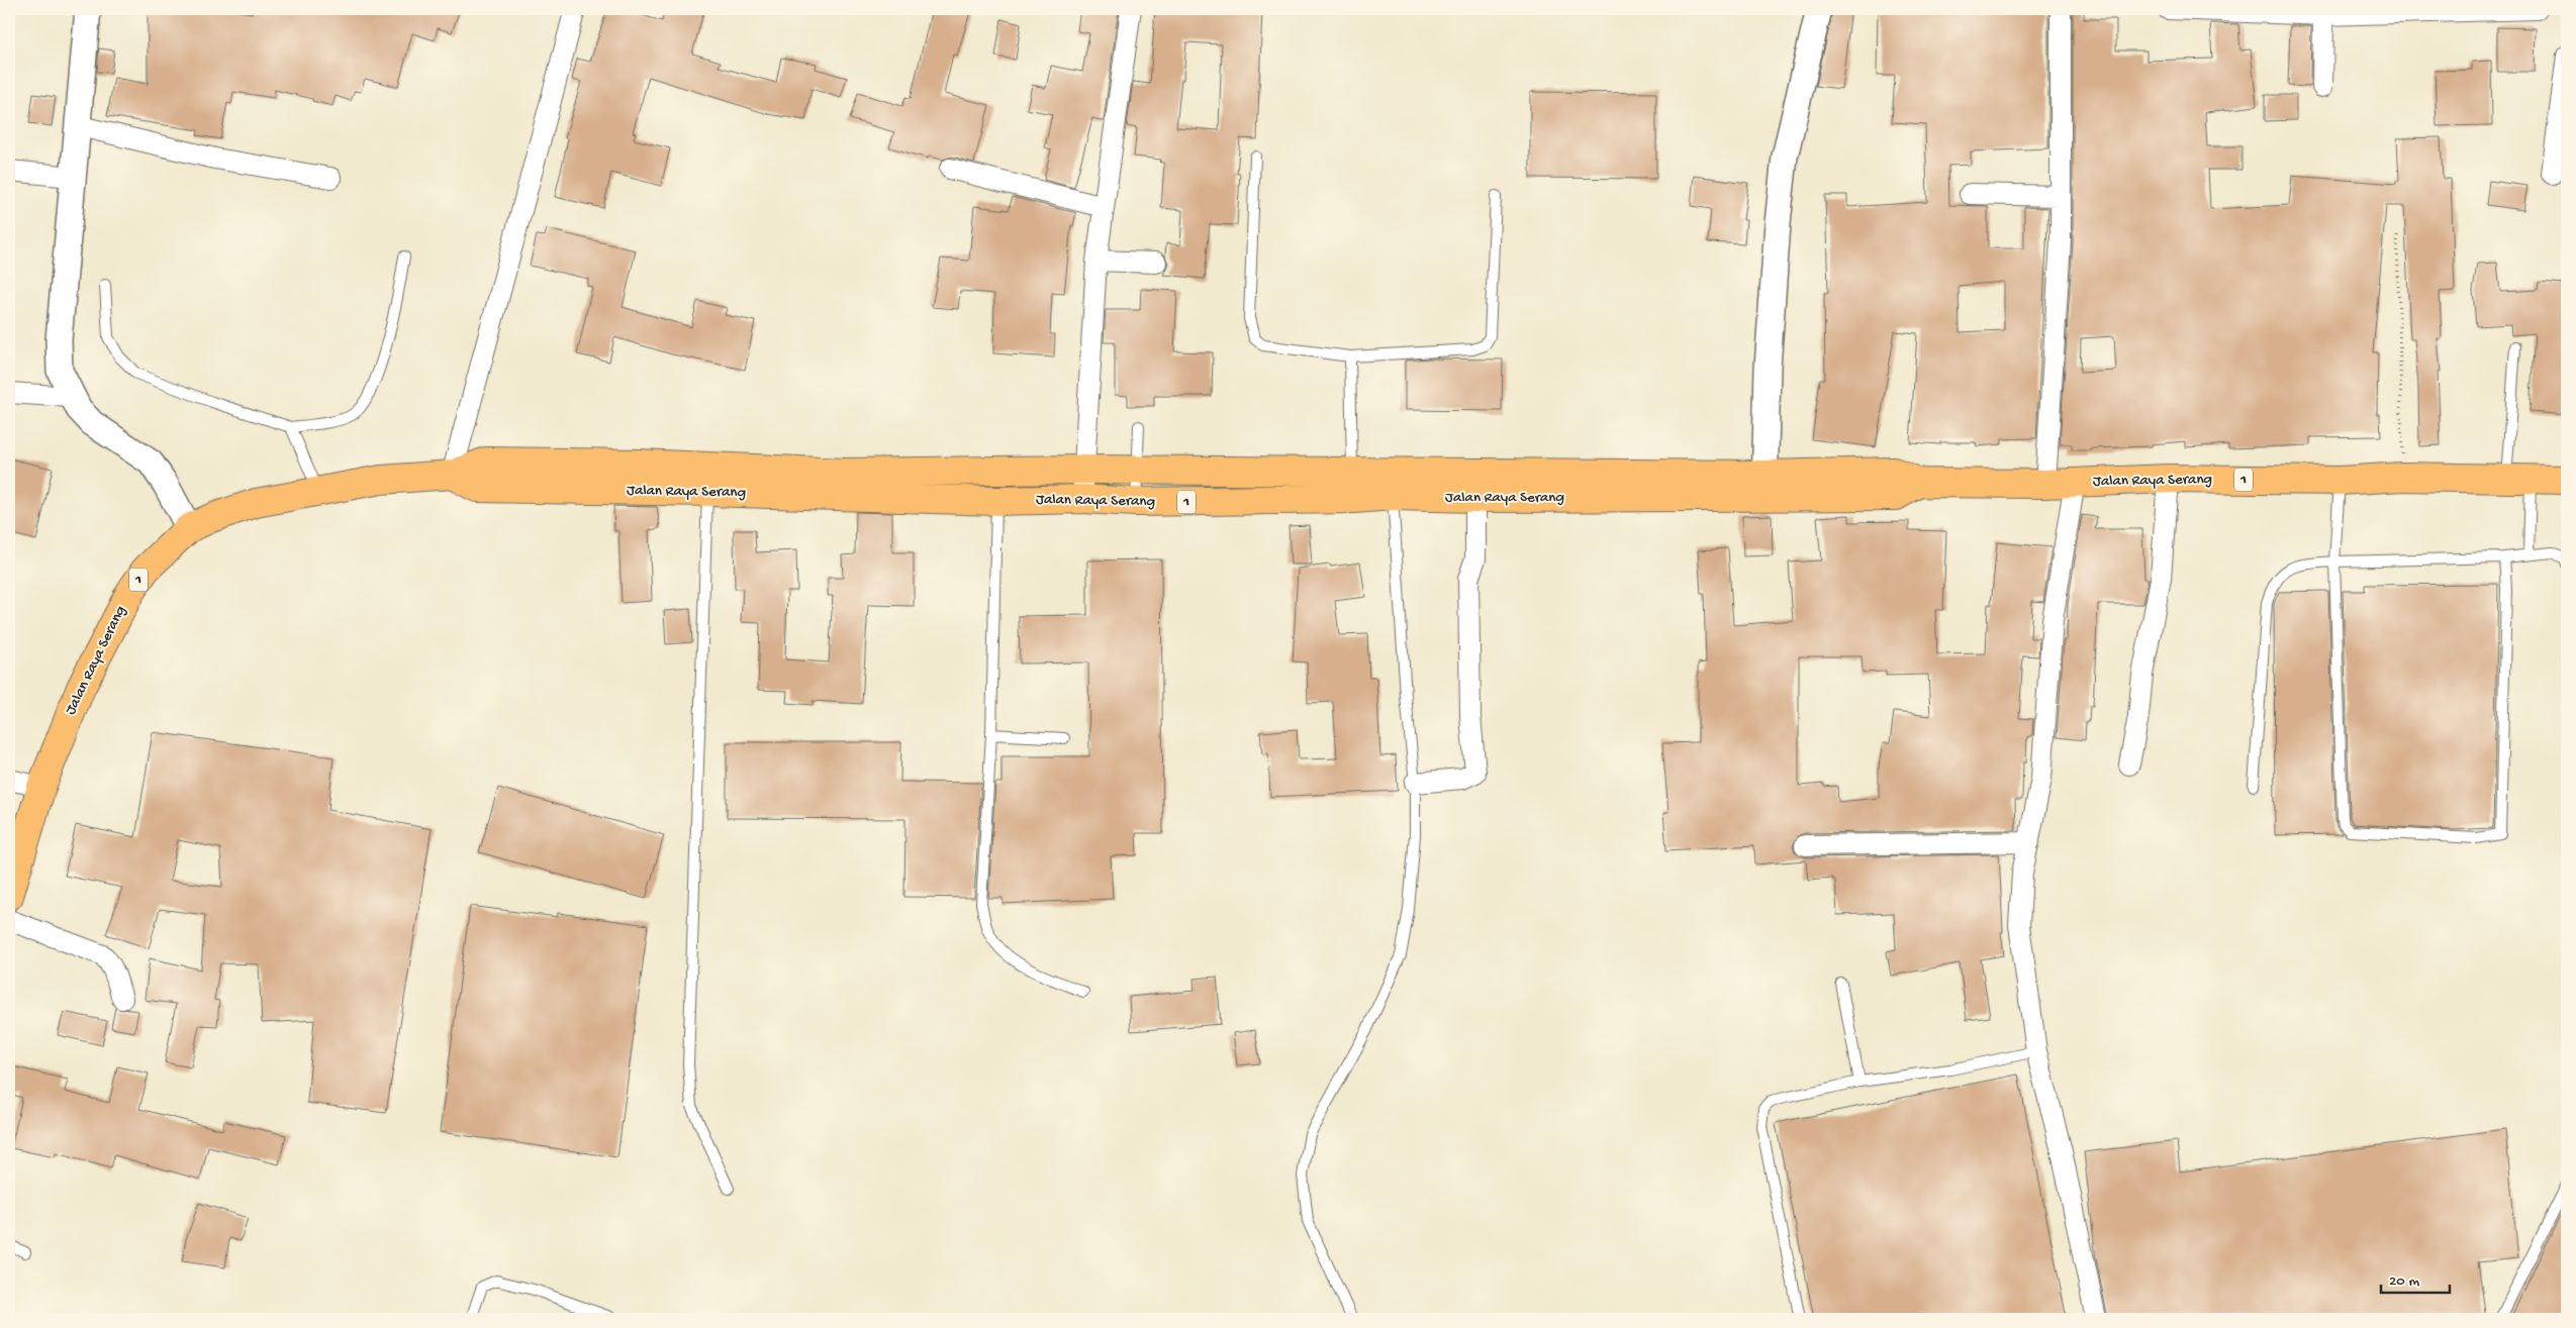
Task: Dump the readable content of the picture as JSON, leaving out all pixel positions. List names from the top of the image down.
{
  "streets": {
    "highway": ["1", "Jalan Raya Serang"]
  },
  "scale_bar": "20 m"
}
